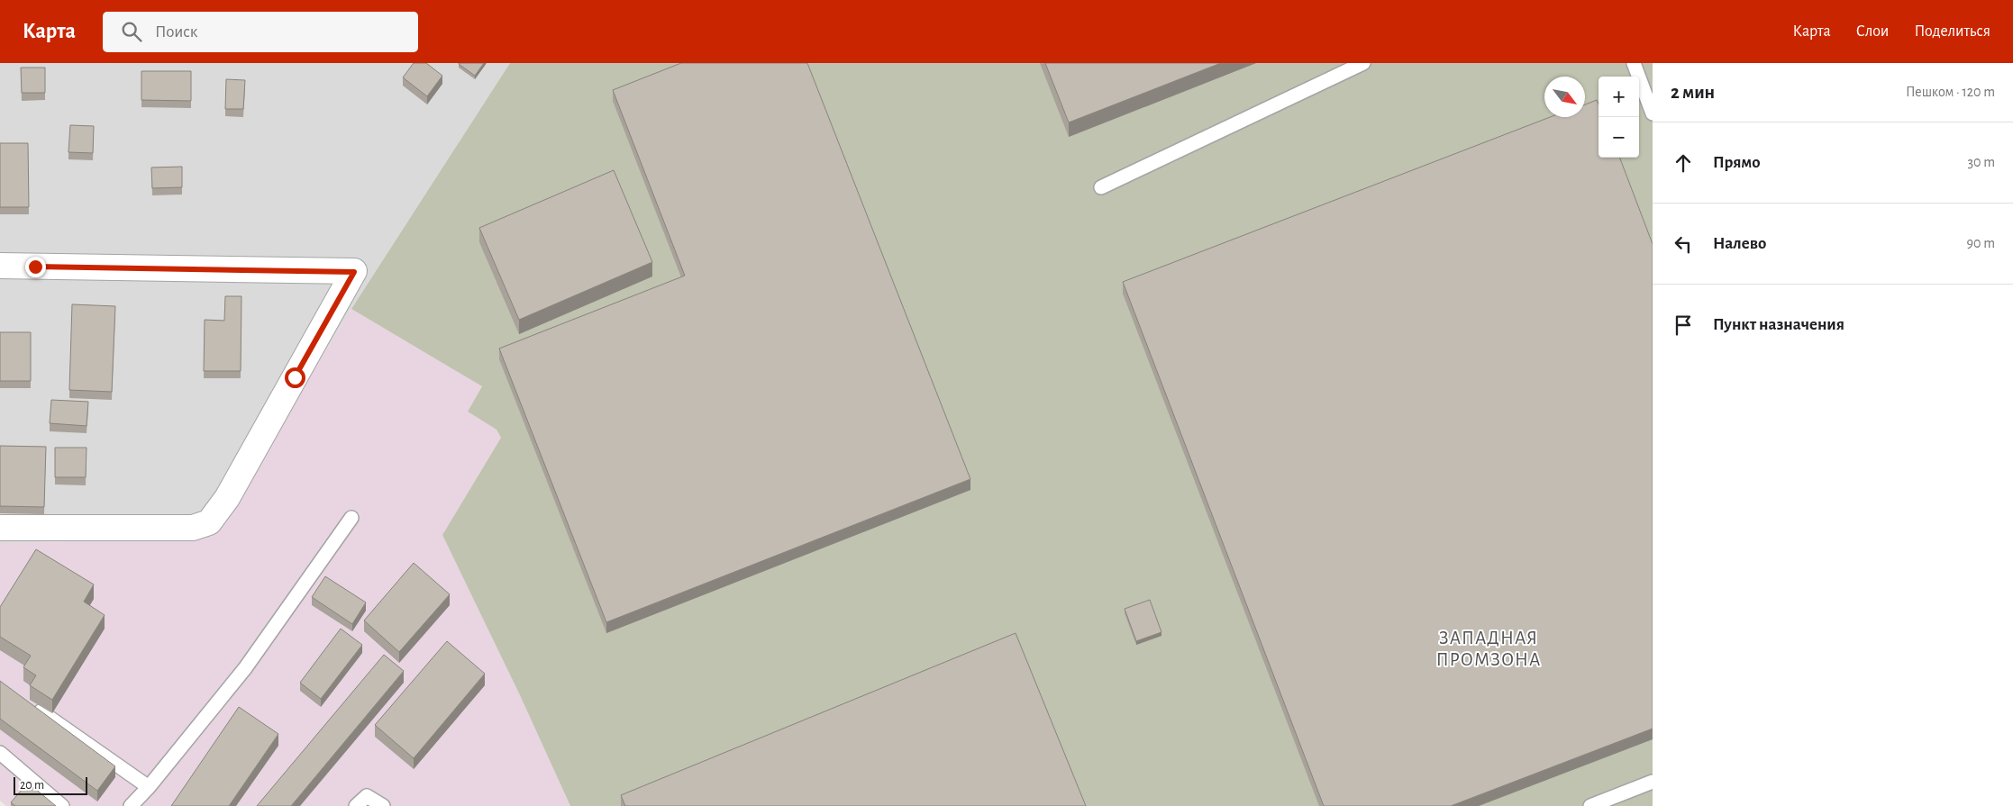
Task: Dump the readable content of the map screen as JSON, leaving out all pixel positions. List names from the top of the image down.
{
  "districts": ["ЗАПАДНАЯ ПРОМЗОНА"],
  "scale_bar": "20 m",
  "north": "bottom right",
  "page": {
    "header": "Карта",
    "search": "Поиск",
    "nav": ["Карта", "Слои", "Поделиться"],
    "heading": ["2 мин", "Пешком · 120 m"],
    "map_buttons": ["+", "−"],
    "list": [
      ["Прямо", "30 m"],
      ["Налево", "90 m"],
      "Пункт назначения"
    ],
    "scale": "20 m"
  }
}
